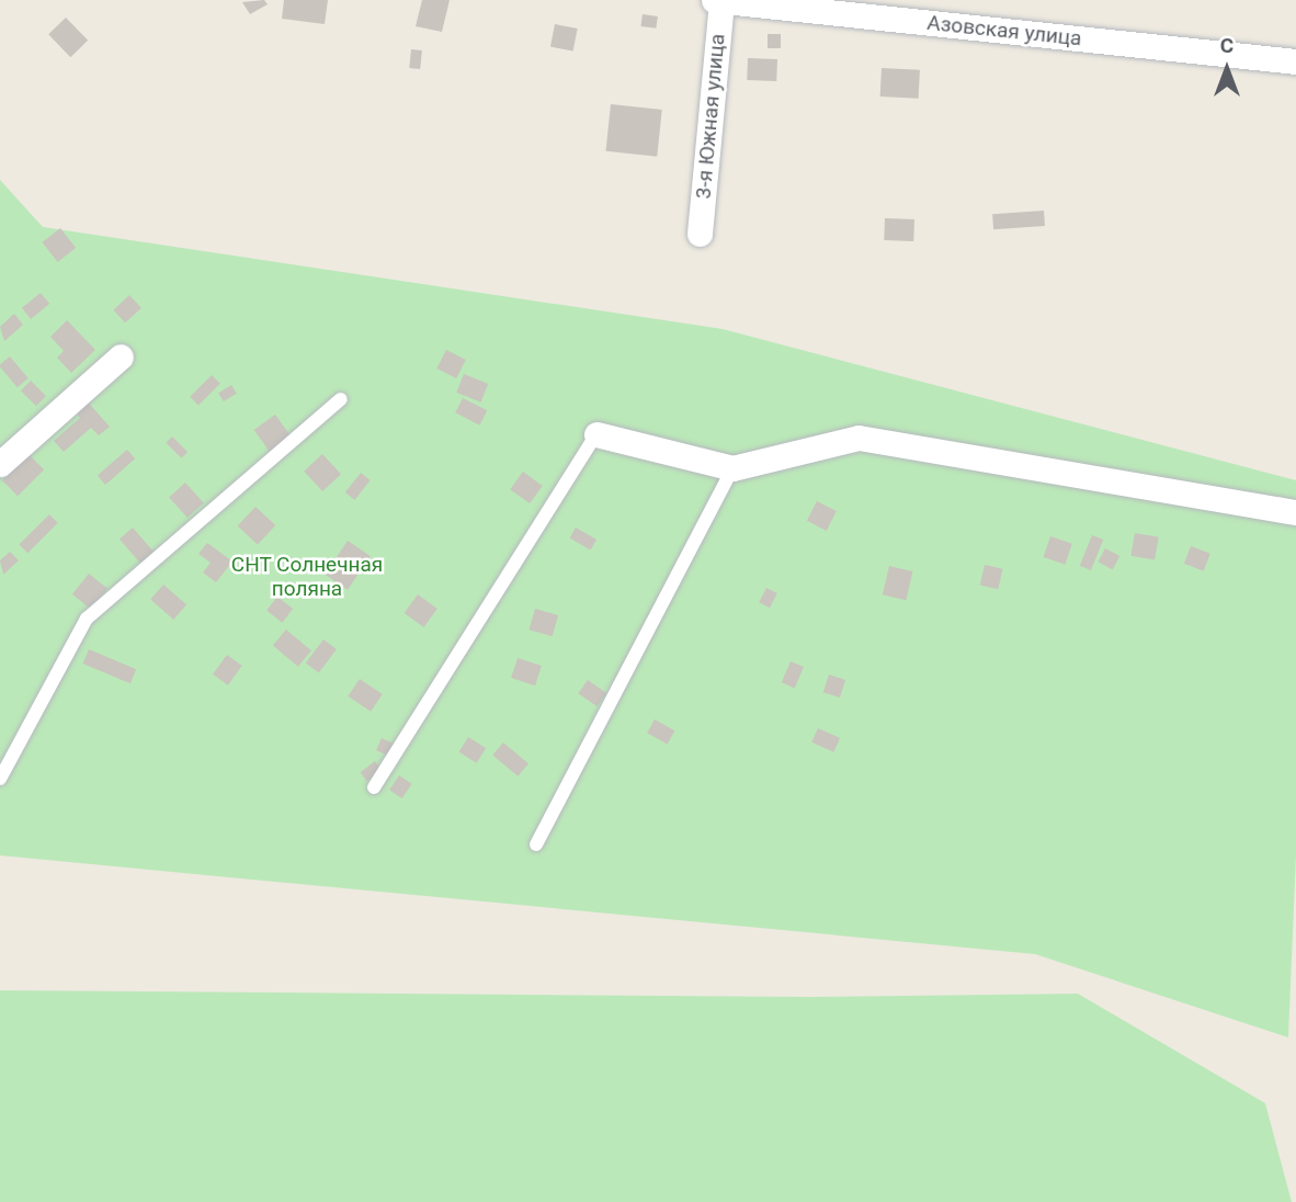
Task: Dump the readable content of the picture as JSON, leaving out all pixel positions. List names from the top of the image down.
{
  "streets": {
    "street": ["Азовская улица", "3-я Южная улица"]
  },
  "crossings": [
    ["Азовская улица", "3-я Южная улица"]
  ],
  "parks": ["СНТ Солнечная поляна"],
  "north": "top"
}
